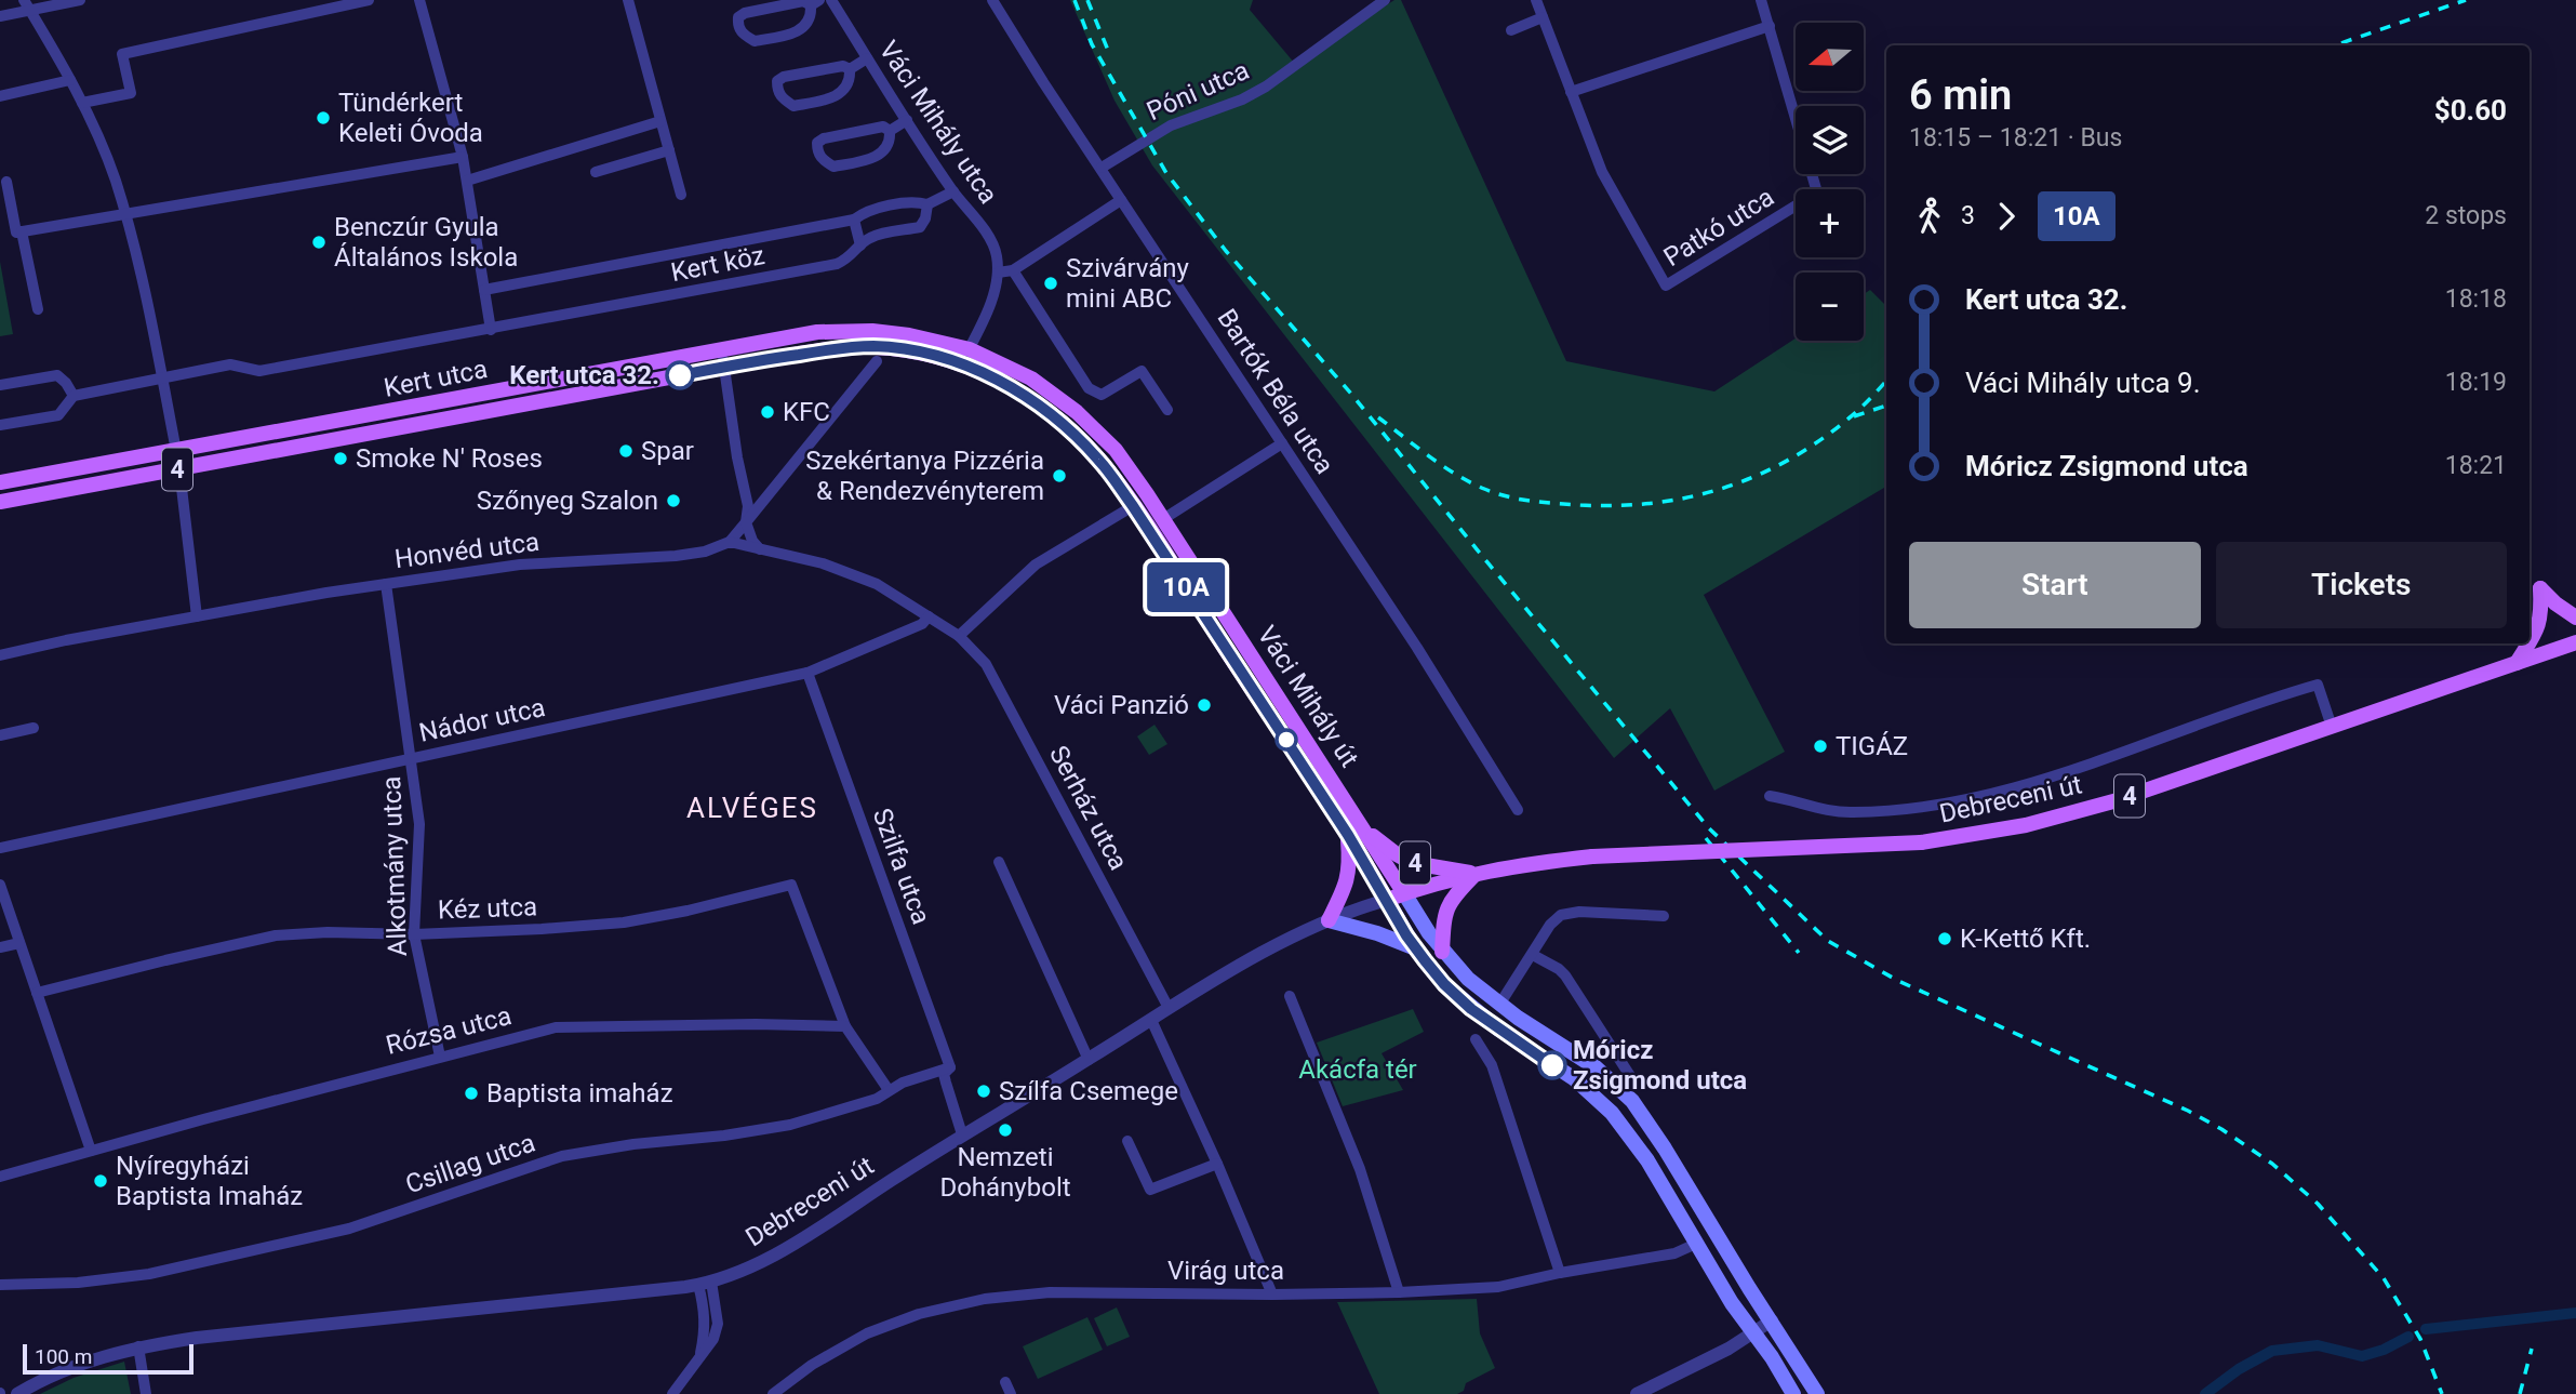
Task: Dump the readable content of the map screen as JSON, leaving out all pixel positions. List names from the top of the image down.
{
  "streets": {
    "main road": [
      "Kert utca",
      "4",
      "Váci Mihály út",
      "Debreceni út"
    ],
    "street": [
      "Póni utca",
      "Váci Mihály utca",
      "Patkó utca",
      "Kert köz",
      "Bartók Béla utca",
      "Honvéd utca",
      "Nádor utca",
      "Serház utca",
      "Alkotmány utca",
      "Szilfa utca",
      "Kéz utca",
      "Rózsa utca",
      "Csillag utca",
      "Virág utca"
    ]
  },
  "crossings": [
    ["Póni utca", "Bartók Béla utca"],
    ["Váci Mihály utca", "Kert köz"],
    ["Kert utca", "Váci Mihály út"],
    ["Honvéd utca", "Nádor utca"],
    ["Honvéd utca", "Alkotmány utca"],
    ["Váci Mihály út", "Debreceni út"],
    ["Nádor utca", "Alkotmány utca"],
    ["Nádor utca", "Szilfa utca"],
    ["Debreceni út", "Serház utca"],
    ["Debreceni út", "Szilfa utca"],
    ["Alkotmány utca", "Kéz utca"],
    ["Alkotmány utca", "Rózsa utca"],
    ["Szilfa utca", "Csillag utca"],
    ["Kéz utca", "Rózsa utca"]
  ],
  "districts": ["ALVÉGES"],
  "parks": ["Akácfa tér"],
  "places": [
    "Tündérkert Keleti Óvoda",
    "Benczúr Gyula Általános Iskola",
    "Szivárvány mini ABC",
    "Kert utca 32.",
    "KFC",
    "Spar",
    "Smoke N' Roses",
    "Szekértanya Pizzéria & Rendezvényterem",
    "Szőnyeg Szalon",
    "Váci Panzió",
    "TIGÁZ",
    "K-Kettő Kft.",
    "Móricz Zsigmond utca",
    "Szílfa Csemege",
    "Baptista imaház",
    "Nemzeti Dohánybolt",
    "Nyíregyházi Baptista Imaház"
  ],
  "lines": ["bus line 10A"],
  "scale_bar": "100 m",
  "north": "left",
  "page": {
    "on_map": "10A",
    "map_buttons": ["+", "−"],
    "heading": ["6 min", "18:15 – 18:21 · Bus", "$0.60"],
    "legs": ["3", "10A", "2 stops"],
    "list": [
      {
        "name": "Kert utca 32.",
        "value": "18:18"
      },
      {
        "name": "Váci Mihály utca 9.",
        "value": "18:19"
      },
      {
        "name": "Móricz Zsigmond utca",
        "value": "18:21"
      }
    ],
    "buttons": ["Start", "Tickets"],
    "scale": "100 m"
  }
}
